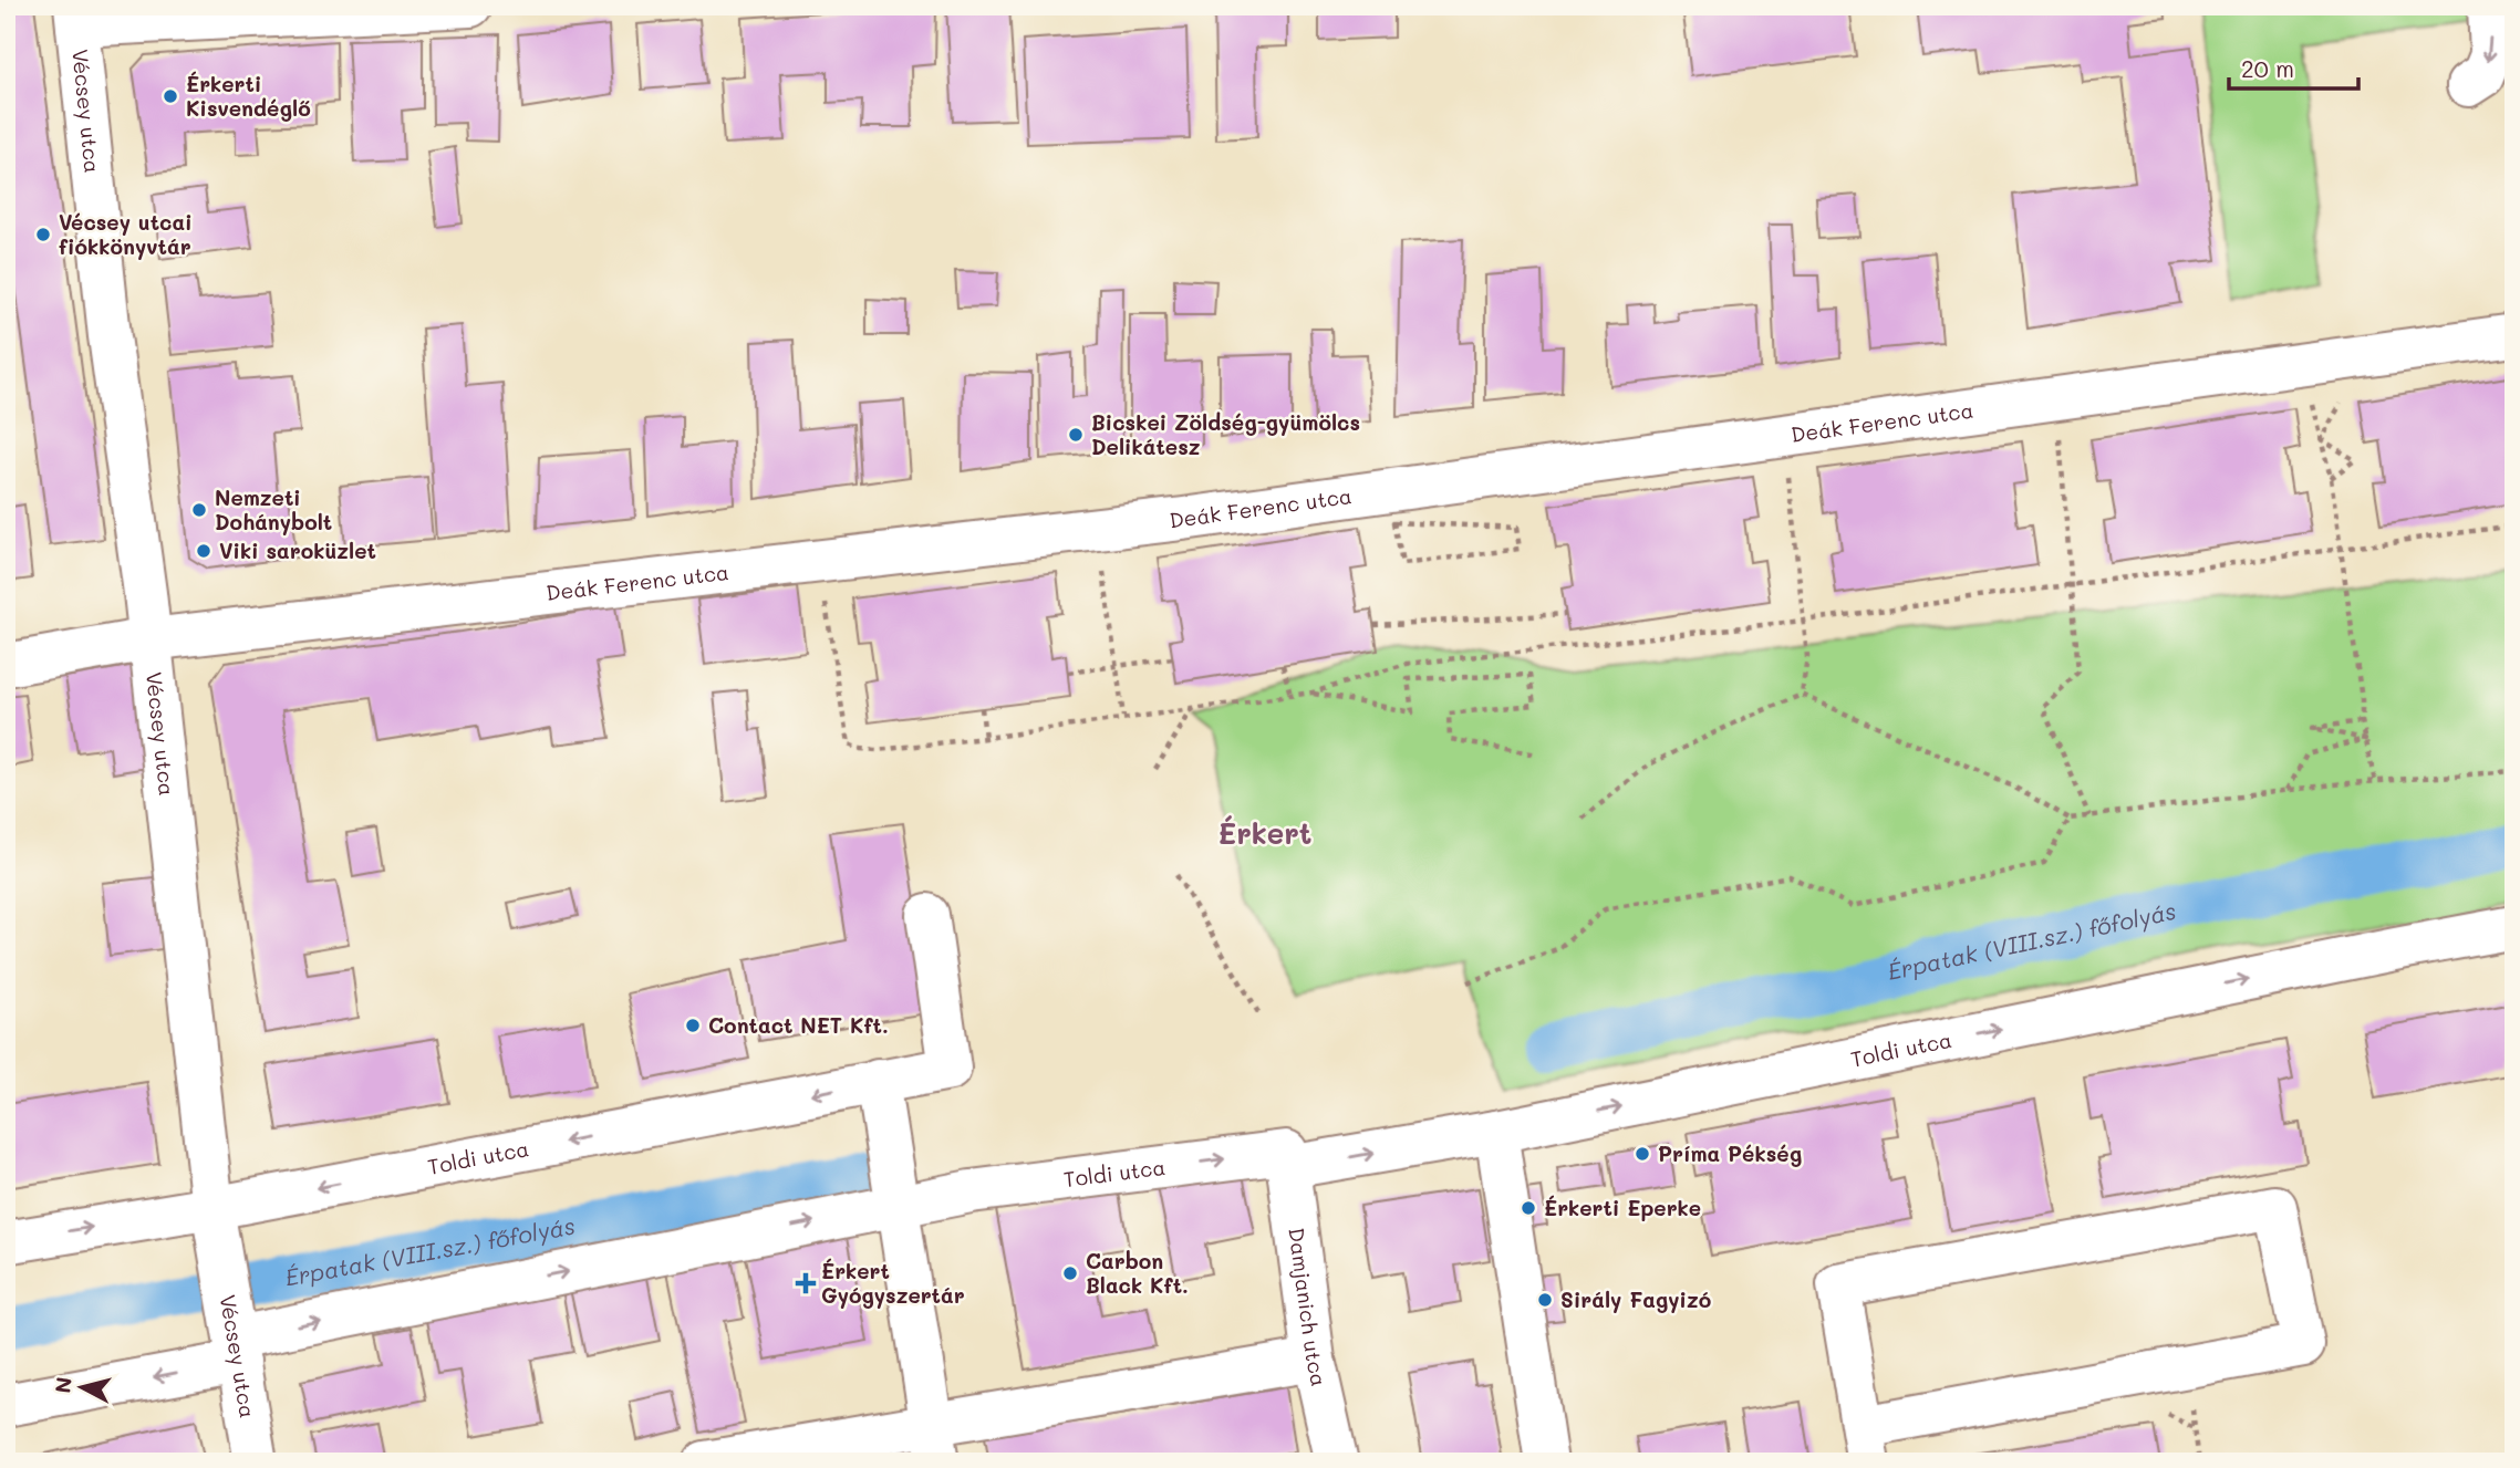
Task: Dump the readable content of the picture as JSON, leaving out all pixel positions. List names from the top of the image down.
{
  "streets": {
    "street": [
      "Vécsey utca",
      "Deák Ferenc utca",
      "Toldi utca",
      "Damjanich utca"
    ]
  },
  "crossings": [
    ["Vécsey utca", "Deák Ferenc utca"],
    ["Vécsey utca", "Toldi utca"],
    ["Toldi utca", "Damjanich utca"]
  ],
  "districts": ["Érkert"],
  "water": ["Érpatak (VIII.sz.) főfolyás"],
  "places": {
    "other": [
      "Érkerti Kisvendéglő",
      "Vécsey utcai fiókkönyvtár",
      "Bicskei Zöldség-gyümölcs Delikátesz",
      "Nemzeti Dohánybolt",
      "Viki saroküzlet",
      "Contact NET Kft.",
      "Príma Pékség",
      "Érkerti Eperke",
      "Carbon Black Kft.",
      "Sirály Fagyizó"
    ],
    "health": ["Érkert Gyógyszertár"]
  },
  "scale_bar": "20 m",
  "north": "left"
}
